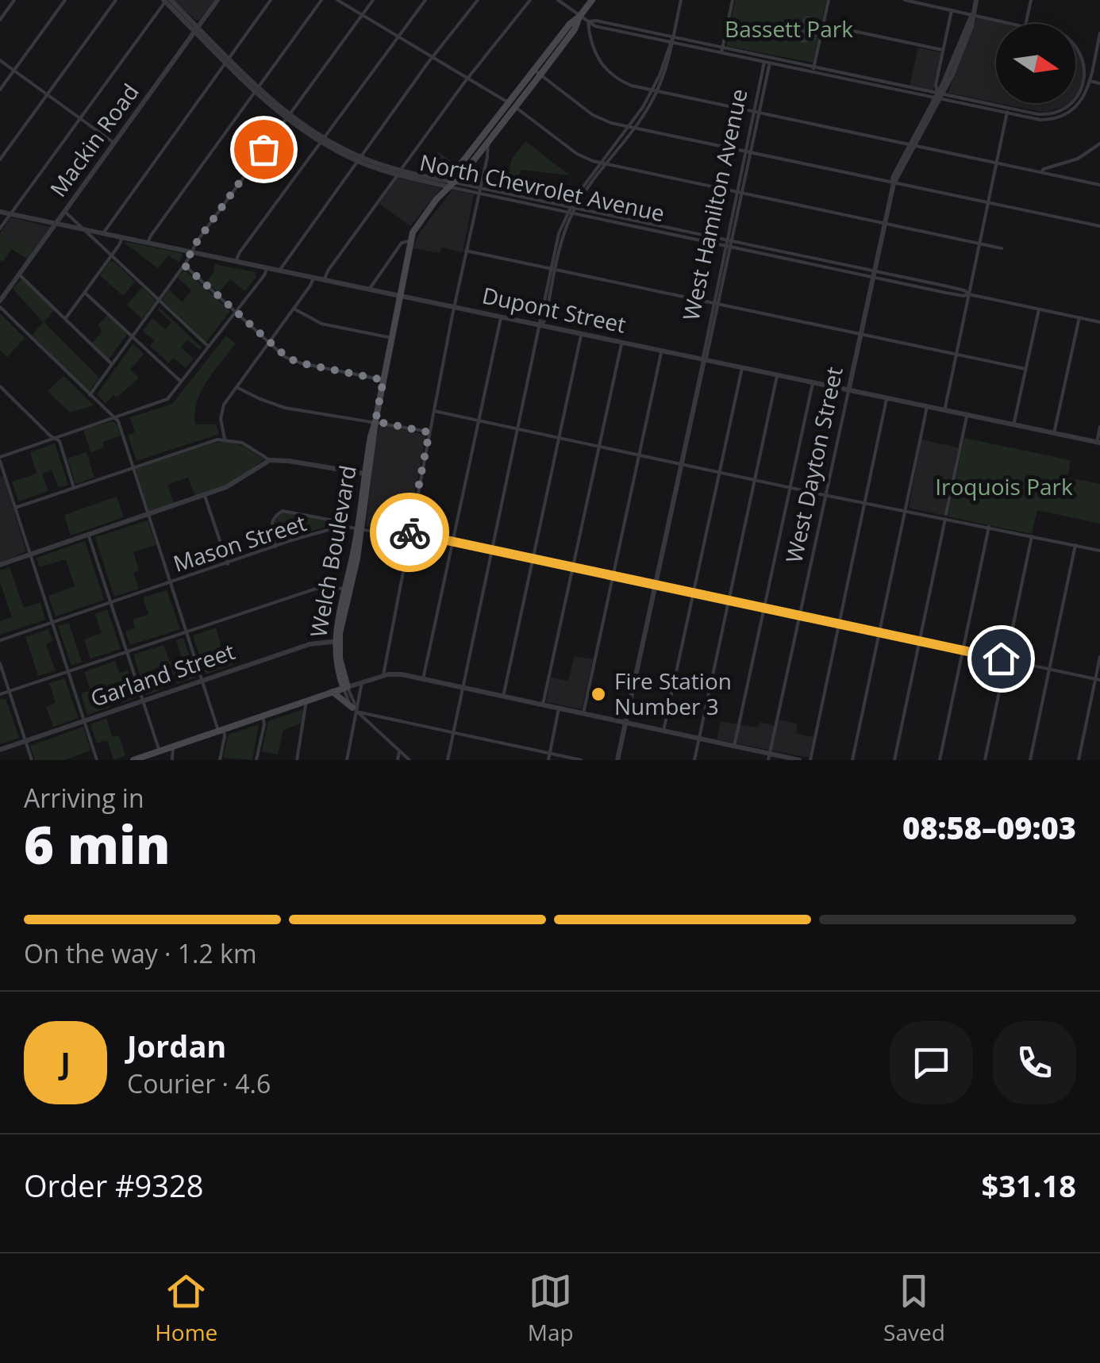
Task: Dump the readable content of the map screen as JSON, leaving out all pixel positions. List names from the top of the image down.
{
  "streets": {
    "main road": ["Welch Boulevard"],
    "street": [
      "Mackin Road",
      "North Chevrolet Avenue",
      "West Hamilton Avenue",
      "Dupont Street",
      "West Dayton Street",
      "Mason Street",
      "Garland Street"
    ]
  },
  "crossings": [
    ["Mackin Road", "North Chevrolet Avenue"],
    ["Mackin Road", "Dupont Street"],
    ["North Chevrolet Avenue", "West Hamilton Avenue"],
    ["North Chevrolet Avenue", "West Dayton Street"],
    ["North Chevrolet Avenue", "Welch Boulevard"],
    ["West Hamilton Avenue", "Dupont Street"],
    ["West Hamilton Avenue", "Mason Street"],
    ["Dupont Street", "West Dayton Street"],
    ["Dupont Street", "Welch Boulevard"],
    ["West Dayton Street", "Mason Street"],
    ["Mason Street", "Welch Boulevard"],
    ["Welch Boulevard", "Garland Street"]
  ],
  "parks": ["Bassett Park", "Iroquois Park"],
  "places": ["Fire Station Number 3"],
  "north": "right",
  "page": {
    "heading": ["6 min", "Arriving in", "08:58–09:03"],
    "panel": [
      "Jordan",
      "Courier · 4.6",
      "Order #9328",
      "$31.18"
    ],
    "bar": "On the way · 1.2 km",
    "round": "J",
    "tabs": ["Home", "Map", "Saved"]
  }
}
